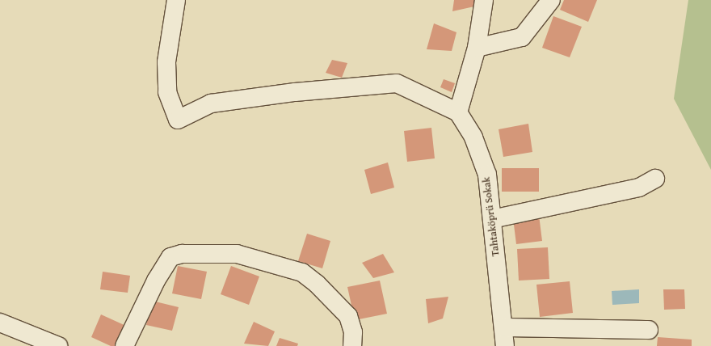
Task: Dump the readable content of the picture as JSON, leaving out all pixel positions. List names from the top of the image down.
{
  "streets": {
    "street": ["Tahtaköprü Sokak"]
  }
}
